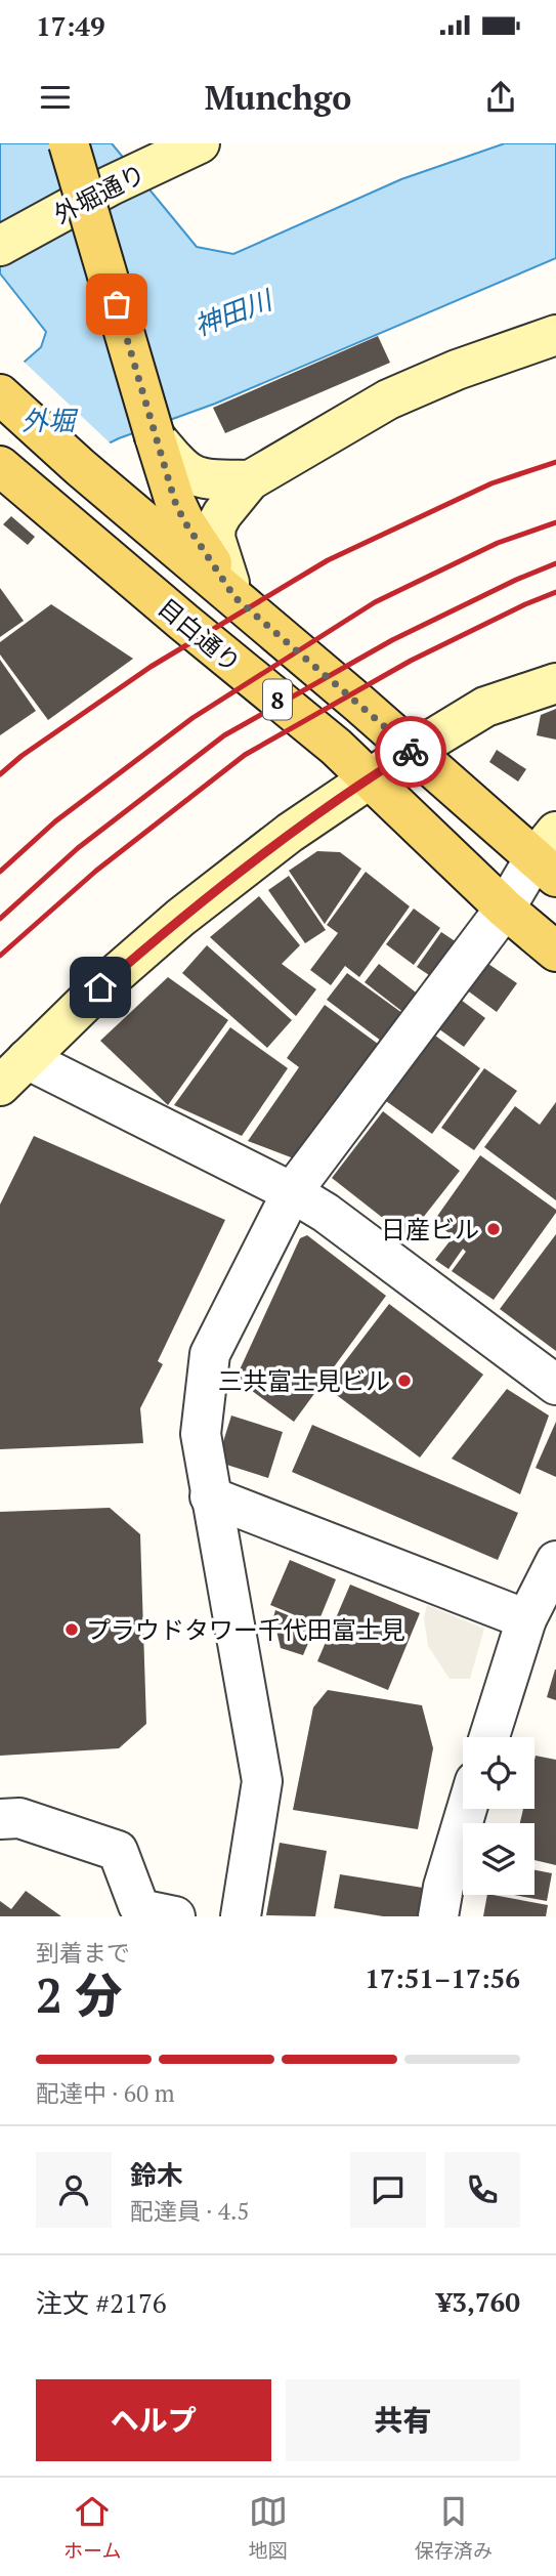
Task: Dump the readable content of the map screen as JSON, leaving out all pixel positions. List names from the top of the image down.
{
  "streets": {
    "main road": ["目白通り", "8"],
    "street": ["外堀通り"]
  },
  "crossings": [
    ["外堀通り", "8"],
    ["目白通り", "8"]
  ],
  "water": ["神田川", "外堀"],
  "places": ["日産ビル", "三共富士見ビル", "プラウドタワー千代田富士見"],
  "page": {
    "status": "17:49",
    "header": "Munchgo",
    "heading": ["2 分", "到着まで", "17:51–17:56"],
    "panel": [
      "鈴木",
      "配達員 · 4.5",
      "注文 #2176",
      "¥3,760"
    ],
    "bar": "配達中 · 60 m",
    "buttons": ["ヘルプ", "共有"],
    "tabs": ["ホーム", "地図", "保存済み"]
  }
}
